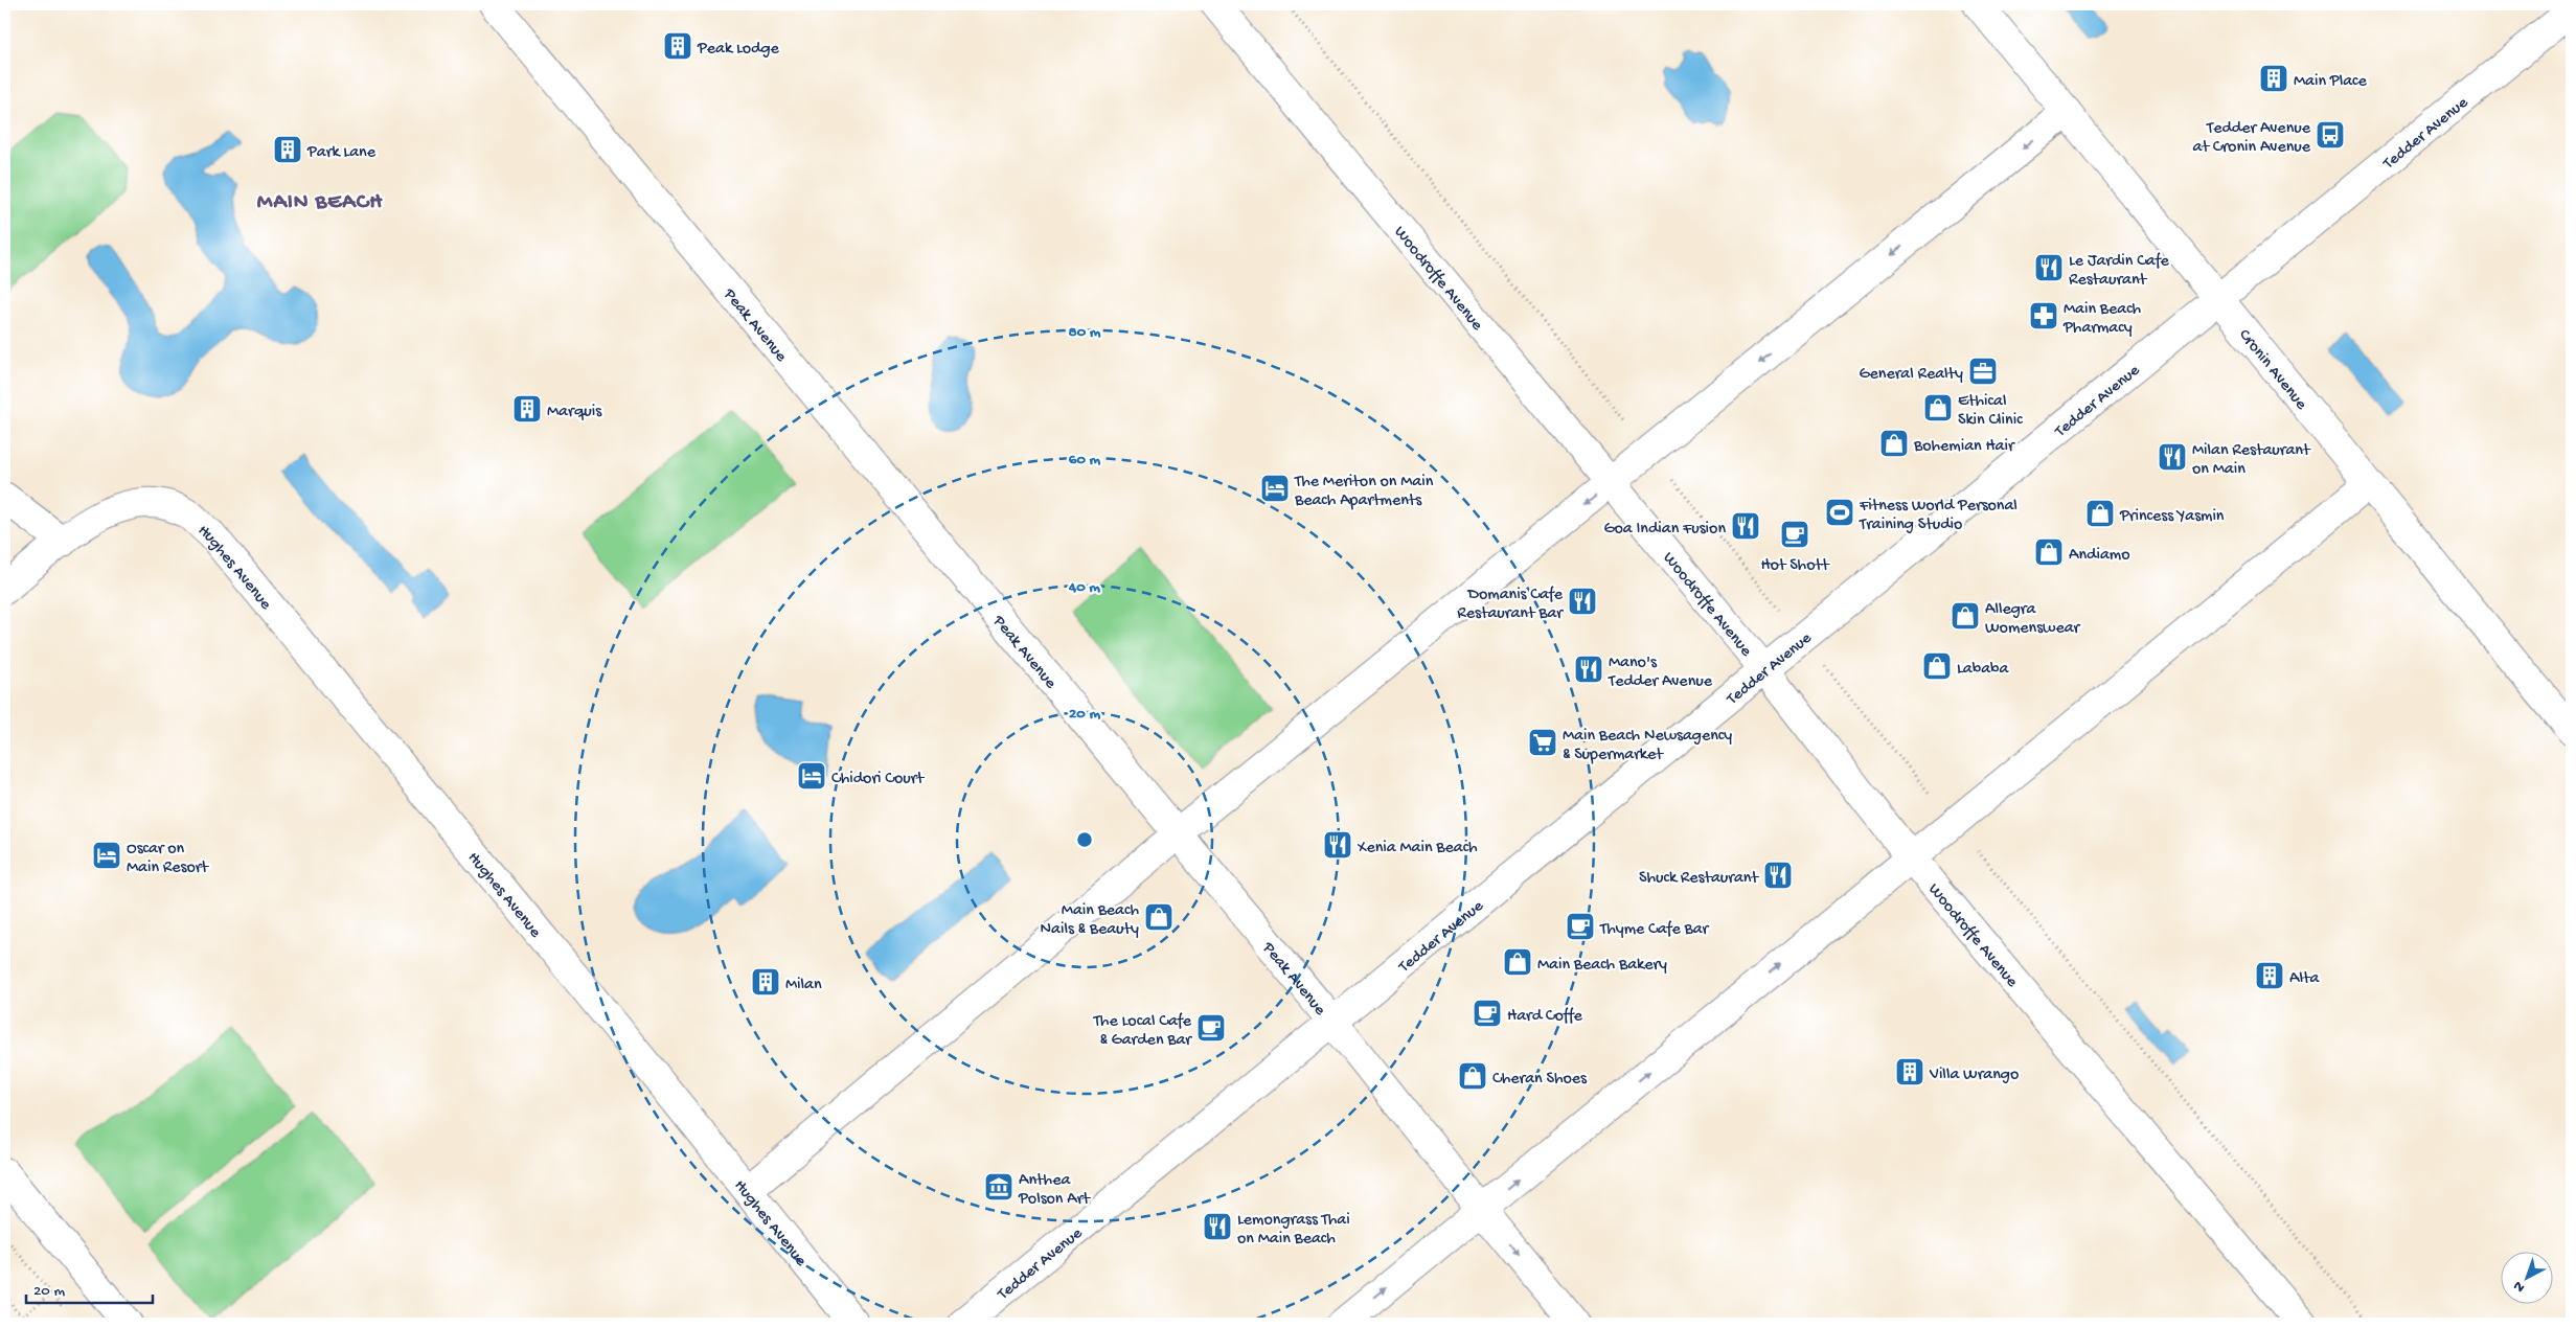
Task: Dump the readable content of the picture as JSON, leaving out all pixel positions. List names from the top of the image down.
{
  "streets": {
    "street": [
      "Tedder Avenue",
      "Woodroffe Avenue",
      "Peak Avenue",
      "Cronin Avenue",
      "Hughes Avenue"
    ]
  },
  "crossings": [
    ["Tedder Avenue", "Woodroffe Avenue"],
    ["Tedder Avenue", "Peak Avenue"],
    ["Tedder Avenue", "Cronin Avenue"]
  ],
  "districts": ["MAIN BEACH"],
  "places": {
    "building": [
      "Peak Lodge",
      "Main Place",
      "Park Lane",
      "Marquis",
      "Alta",
      "Milan",
      "Villa Wrango"
    ],
    "bus stop": ["Tedder Avenue at Cronin Avenue"],
    "restaurant": [
      "Le Jardin Cafe Restaurant",
      "Milan Restaurant on Main",
      "Goa Indian Fusion",
      "Domanis Cafe Restaurant Bar",
      "Mano's Tedder Avenue",
      "Xenia Main Beach",
      "Shuck Restaurant",
      "Lemongrass Thai on Main Beach"
    ],
    "pharmacy": ["Main Beach Pharmacy"],
    "office": ["General Realty"],
    "shop": [
      "Ethical Skin Clinic",
      "Bohemian Hair",
      "Princess Yasmin",
      "Andiamo",
      "Allegra Womenswear",
      "Lababa",
      "Main Beach Nails & Beauty",
      "Main Beach Bakery",
      "Cheran Shoes"
    ],
    "hotel": ["The Meriton on Main Beach Apartments", "Chidori Court", "Oscar on Main Resort"],
    "sports": ["Fitness World Personal Training Studio"],
    "cafe": [
      "Hot Shott",
      "Thyme Cafe Bar",
      "Hard Coffe",
      "The Local Cafe & Garden Bar"
    ],
    "supermarket": ["Main Beach Newsagency & Supermarket"],
    "museum": ["Anthea Polson Art"]
  },
  "scale_bar": "20 m",
  "north": "bottom left",
  "rings": [
    "80 m",
    "60 m",
    "40 m",
    "20 m"
  ]
}
